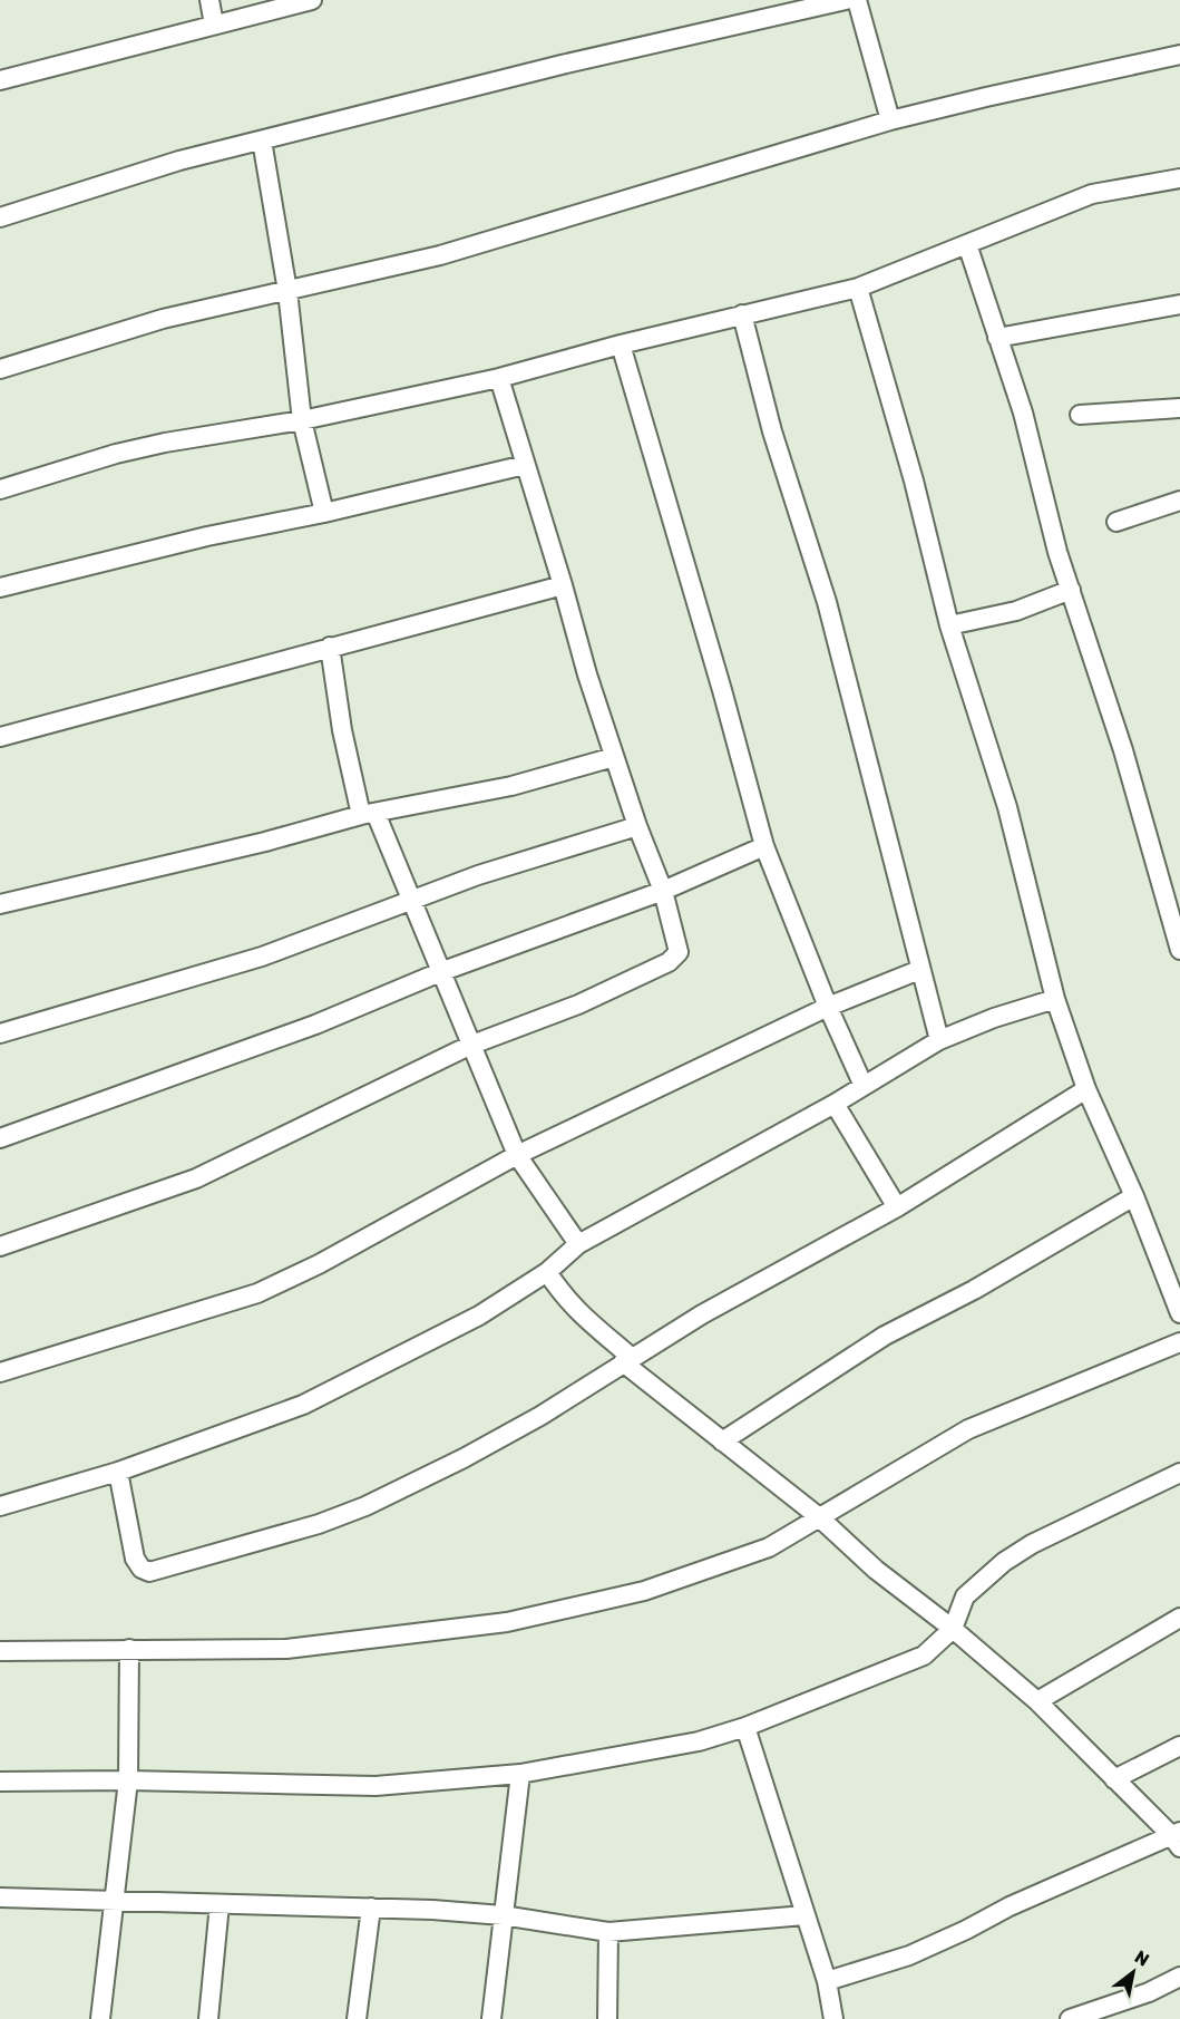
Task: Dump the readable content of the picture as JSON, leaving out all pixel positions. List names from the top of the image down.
{
  "north": "top right"
}
